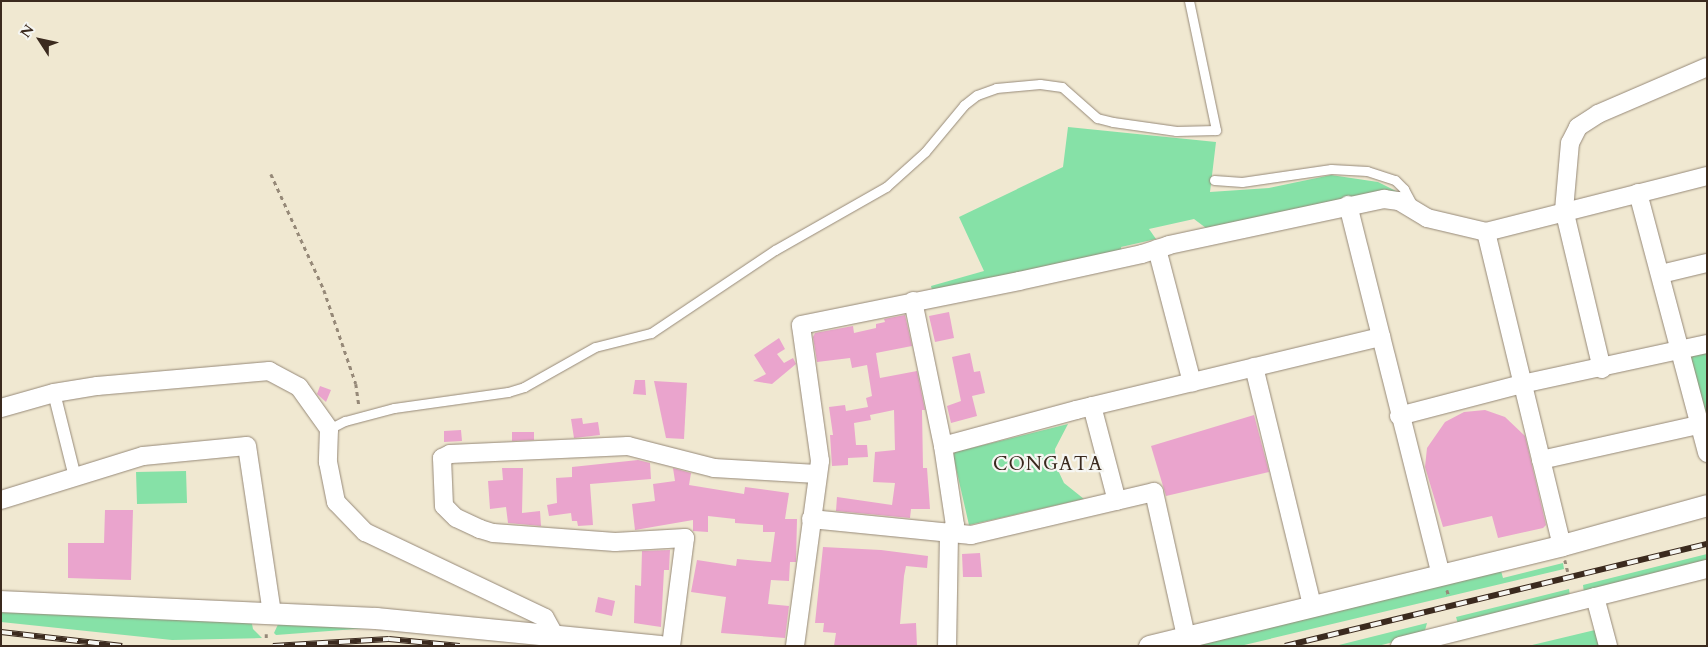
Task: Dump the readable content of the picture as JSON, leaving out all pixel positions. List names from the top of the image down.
{
  "districts": ["CONGATA"],
  "north": "top left"
}
